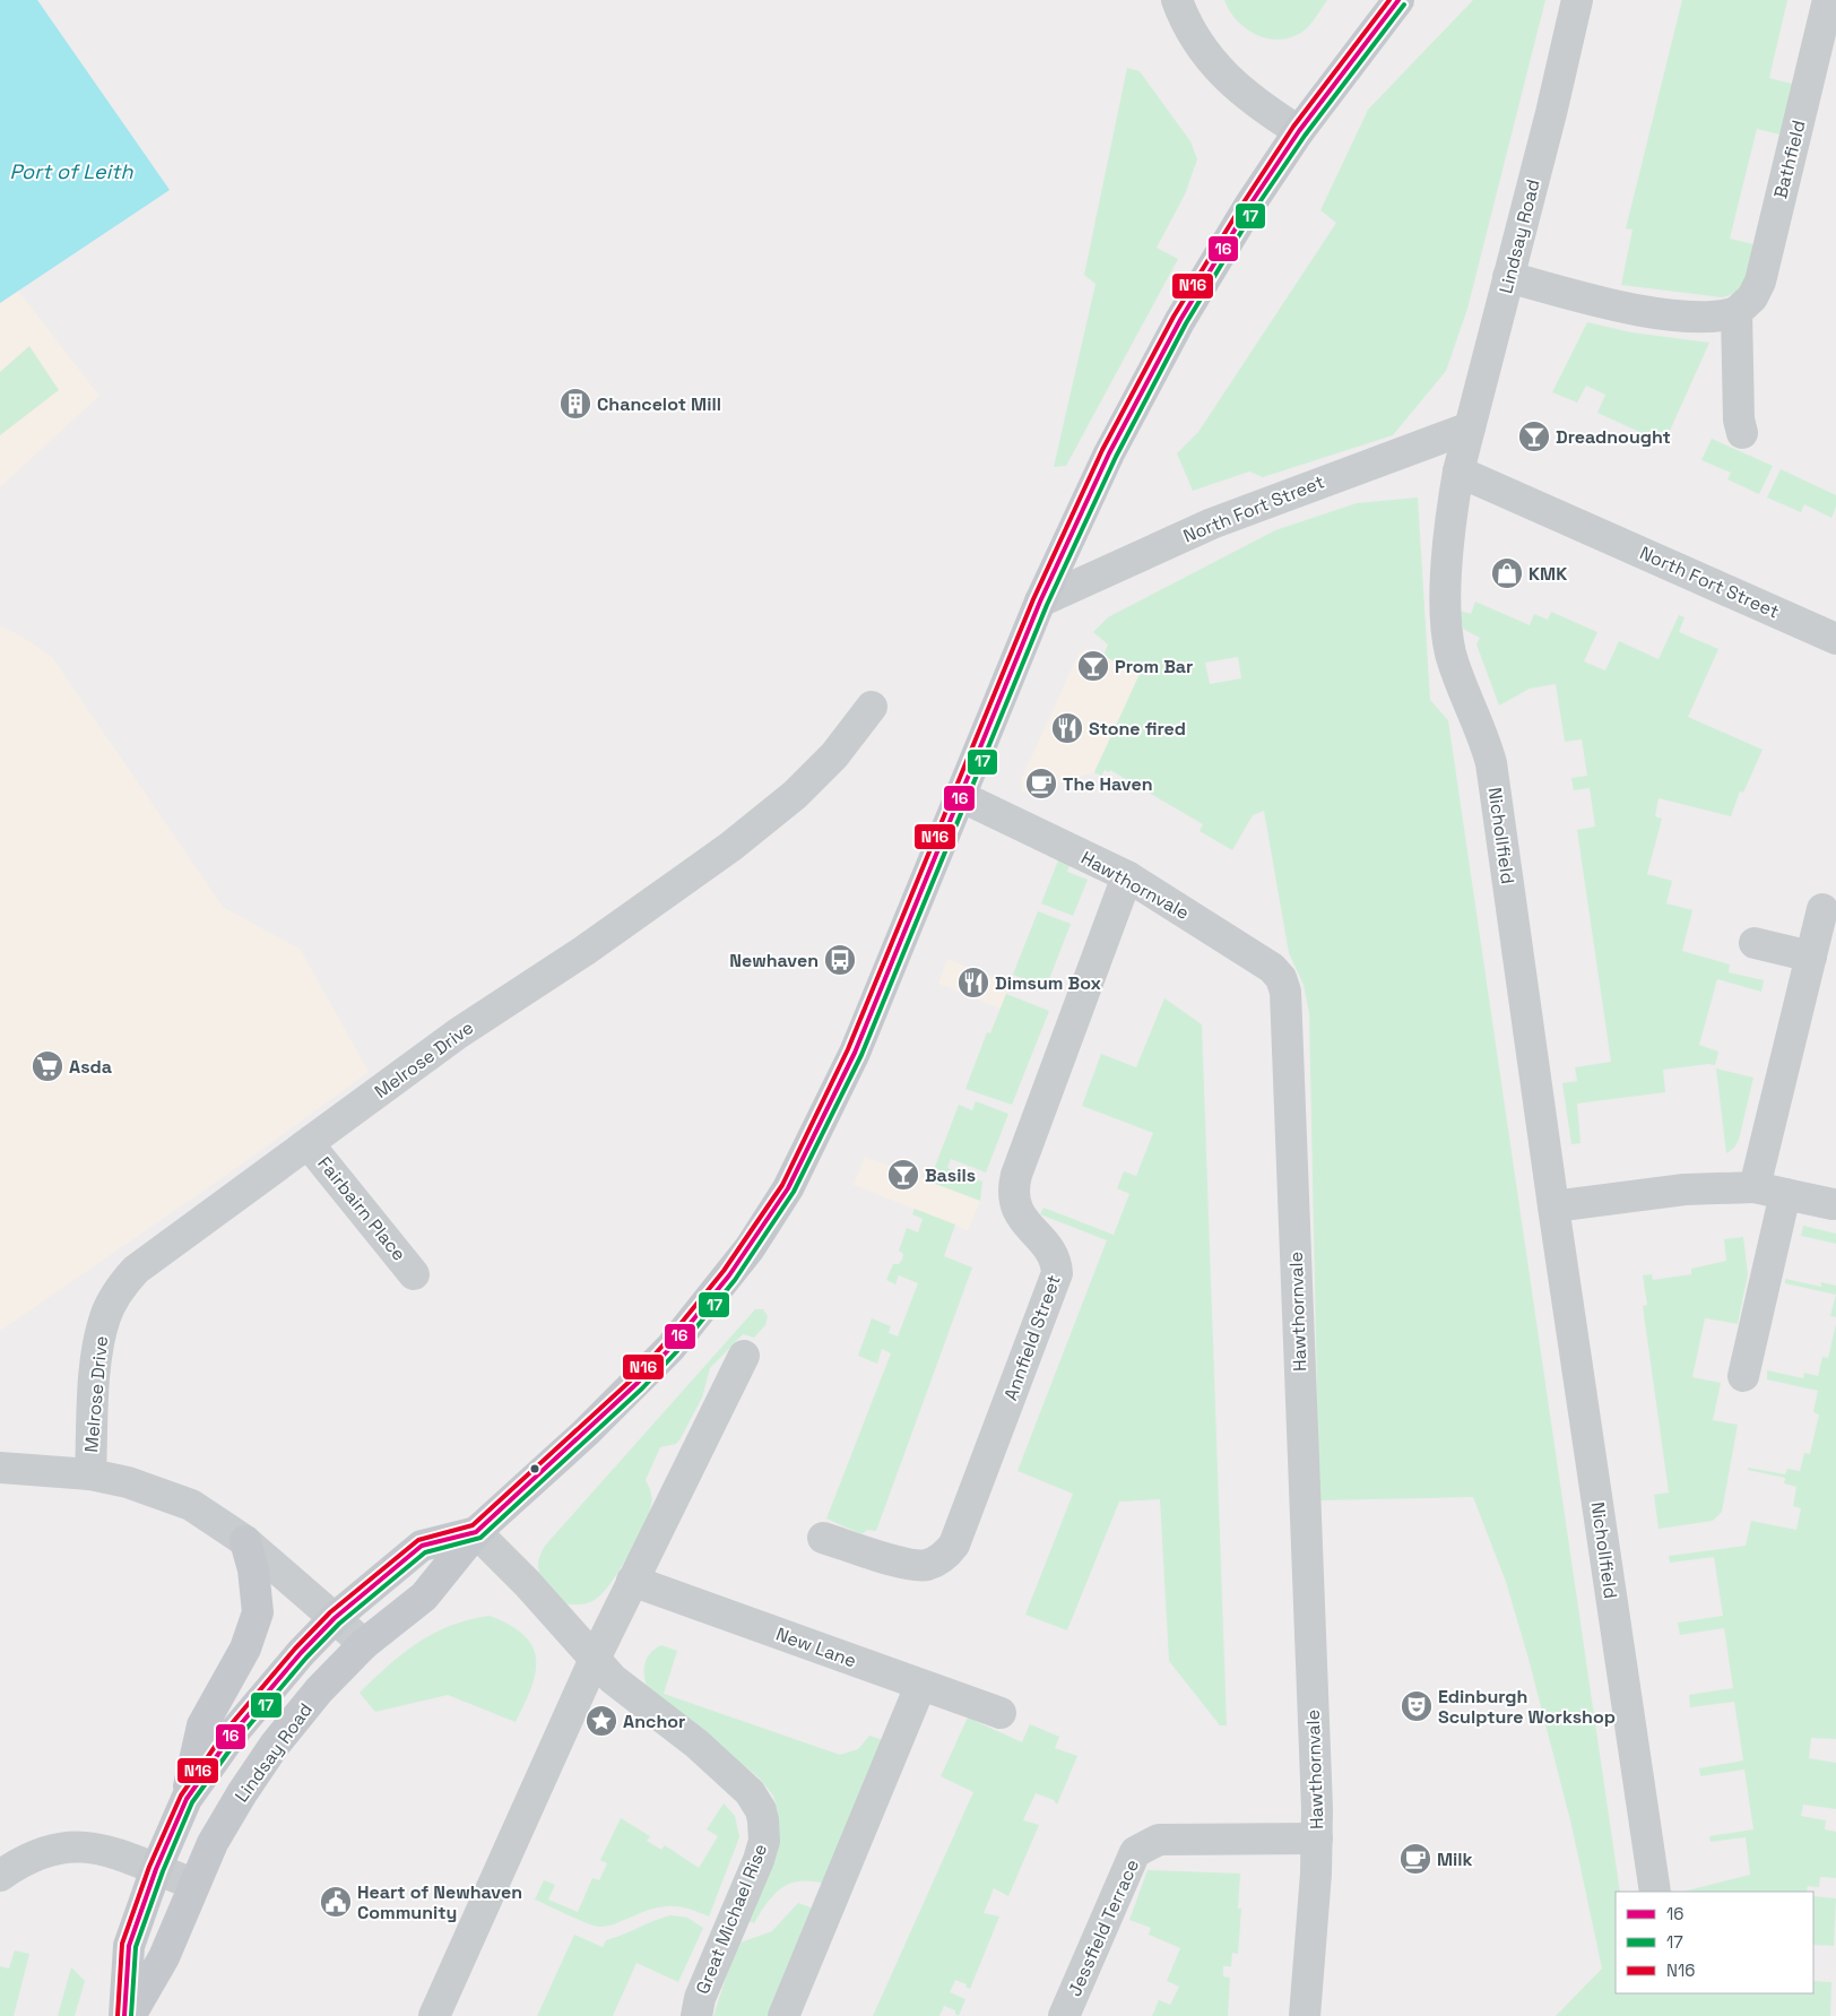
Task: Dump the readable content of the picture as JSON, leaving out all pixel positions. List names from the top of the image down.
{
  "streets": {
    "main road": ["Lindsay Road"],
    "street": [
      "Bathfield",
      "North Fort Street",
      "Nichollfield",
      "Hawthornvale",
      "Melrose Drive",
      "Fairbairn Place",
      "Annfield Street",
      "New Lane",
      "Great Michael Rise",
      "Jessfield Terrace"
    ]
  },
  "crossings": [
    ["Lindsay Road", "North Fort Street"],
    ["Lindsay Road", "Nichollfield"],
    ["Lindsay Road", "Hawthornvale"],
    ["Lindsay Road", "Great Michael Rise"],
    ["North Fort Street", "Nichollfield"],
    ["Hawthornvale", "Annfield Street"],
    ["Hawthornvale", "Jessfield Terrace"],
    ["Melrose Drive", "Fairbairn Place"]
  ],
  "water": ["Port of Leith"],
  "places": {
    "building": ["Chancelot Mill"],
    "bar": ["Dreadnought", "Prom Bar", "Basils"],
    "shop": ["KMK"],
    "restaurant": ["Stone fired", "Dimsum Box"],
    "cafe": ["The Haven", "Milk"],
    "bus stop": ["Newhaven"],
    "supermarket": ["Asda"],
    "theatre": ["Edinburgh Sculpture Workshop"],
    "place": ["Anchor"],
    "public building": ["Heart of Newhaven Community"]
  },
  "lines": ["transit line 16", "transit line N16", "transit line 17"],
  "legend": ["16", "17", "N16"]
}
